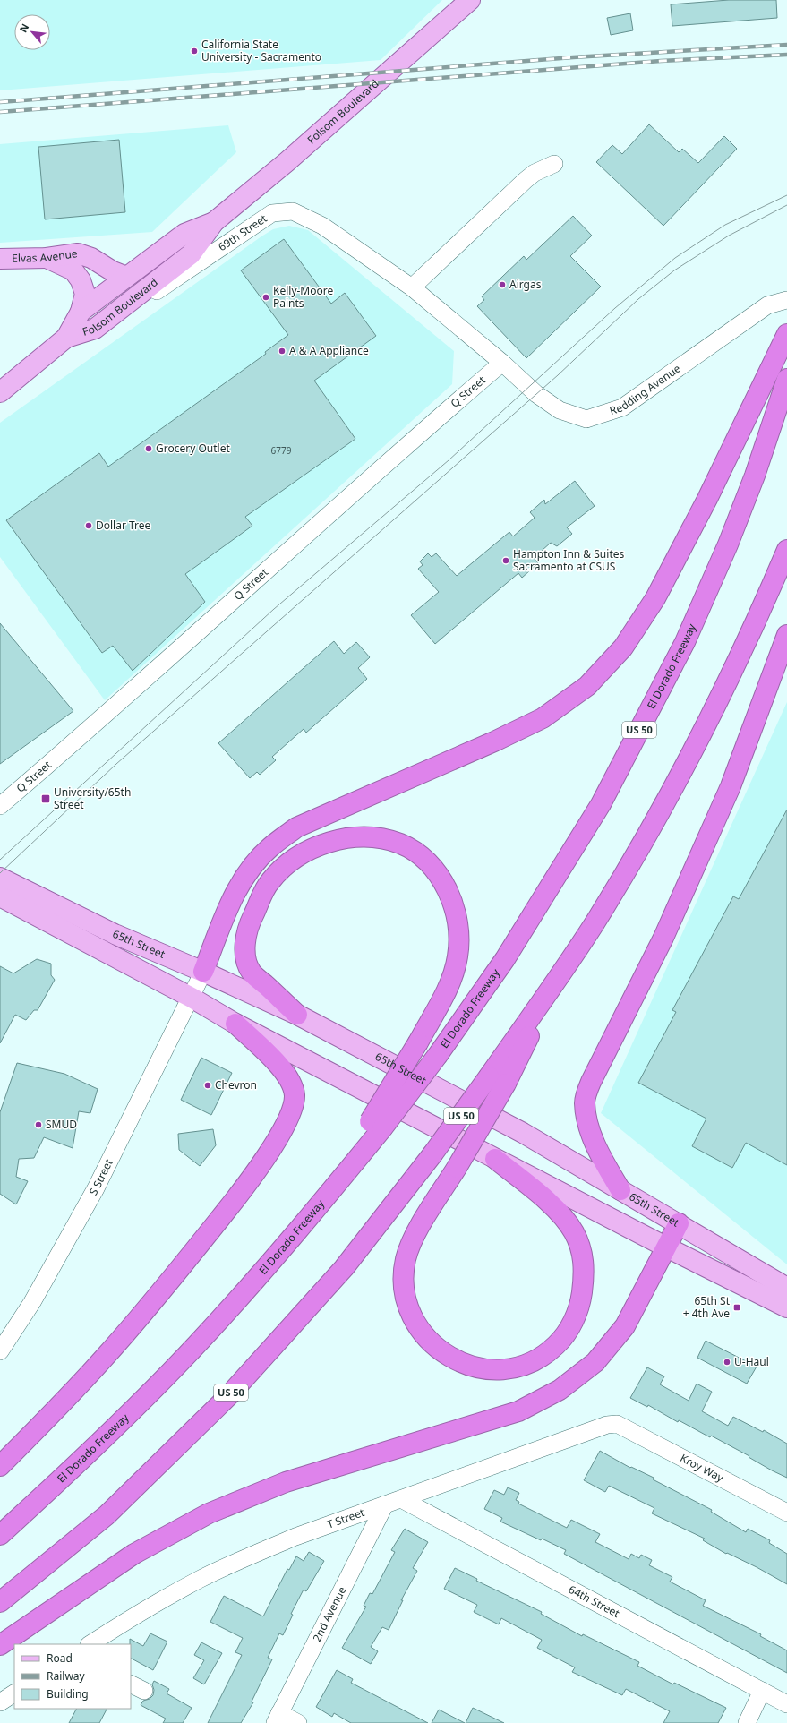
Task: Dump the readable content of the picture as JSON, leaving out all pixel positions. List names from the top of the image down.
{
  "streets": {
    "highway": ["El Dorado Freeway", "US 50"],
    "main road": ["Folsom Boulevard", "Elvas Avenue", "65th Street"],
    "street": [
      "69th Street",
      "Redding Avenue",
      "Q Street",
      "S Street",
      "Kroy Way",
      "T Street",
      "64th Street",
      "2nd Avenue"
    ]
  },
  "crossings": [
    ["Folsom Boulevard", "69th Street"],
    ["Folsom Boulevard", "Elvas Avenue"],
    ["69th Street", "Redding Avenue"],
    ["69th Street", "Q Street"],
    ["Redding Avenue", "Q Street"],
    ["65th Street", "S Street"],
    ["Kroy Way", "T Street"],
    ["T Street", "64th Street"],
    ["T Street", "2nd Avenue"]
  ],
  "places": {
    "other": [
      "California State University - Sacramento",
      "Airgas",
      "Kelly-Moore Paints",
      "A & A Appliance",
      "Grocery Outlet",
      "Dollar Tree",
      "Hampton Inn & Suites Sacramento at CSUS",
      "Chevron",
      "SMUD",
      "U-Haul"
    ],
    "transit": ["University/65th Street", "65th St + 4th Ave"]
  },
  "house_numbers": ["6779"],
  "legend": ["Road", "Railway", "Building"],
  "north": "top left"
}
